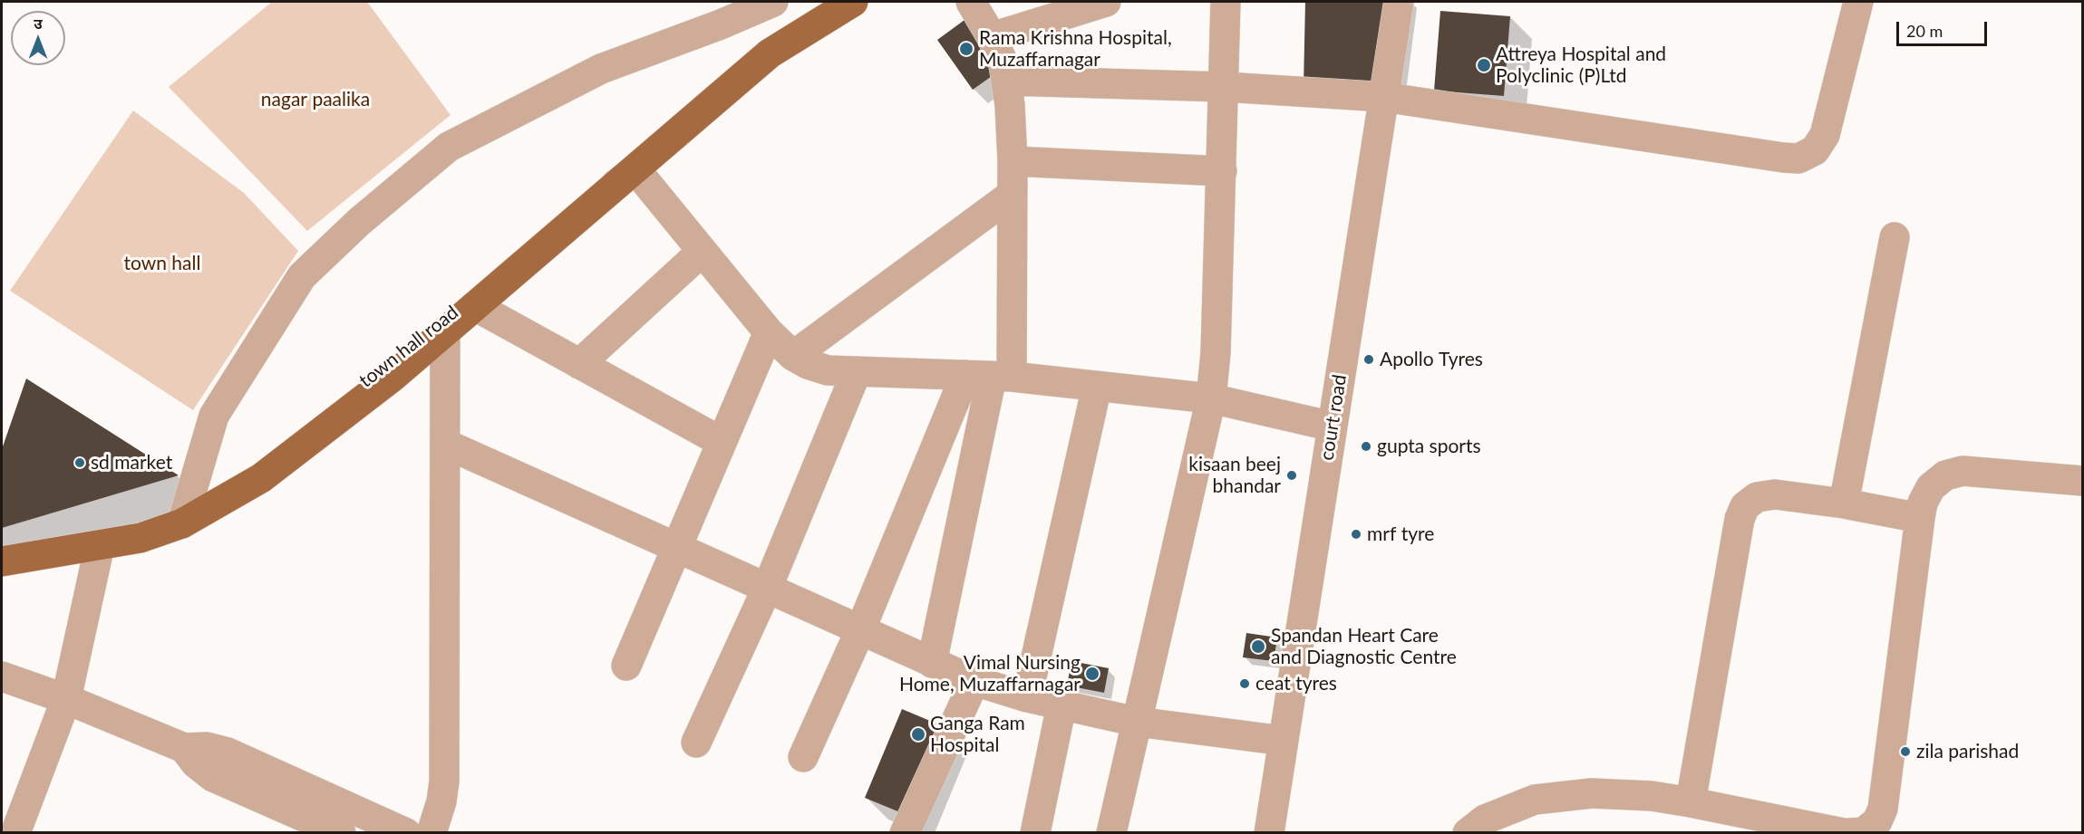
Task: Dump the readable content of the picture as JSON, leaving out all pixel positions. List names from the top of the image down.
{
  "streets": {
    "street": ["town hall road", "court road"]
  },
  "parks": ["nagar paalika", "town hall"],
  "places": [
    "Rama Krishna Hospital, Muzaffarnagar",
    "Attreya Hospital and Polyclinic (P)Ltd",
    "Apollo Tyres",
    "gupta sports",
    "sd market",
    "kisaan beej bhandar",
    "mrf tyre",
    "Spandan Heart Care and Diagnostic Centre",
    "Vimal Nursing Home, Muzaffarnagar",
    "ceat tyres",
    "Ganga Ram Hospital",
    "zila parishad"
  ],
  "scale_bar": "20 m",
  "north": "top"
}
